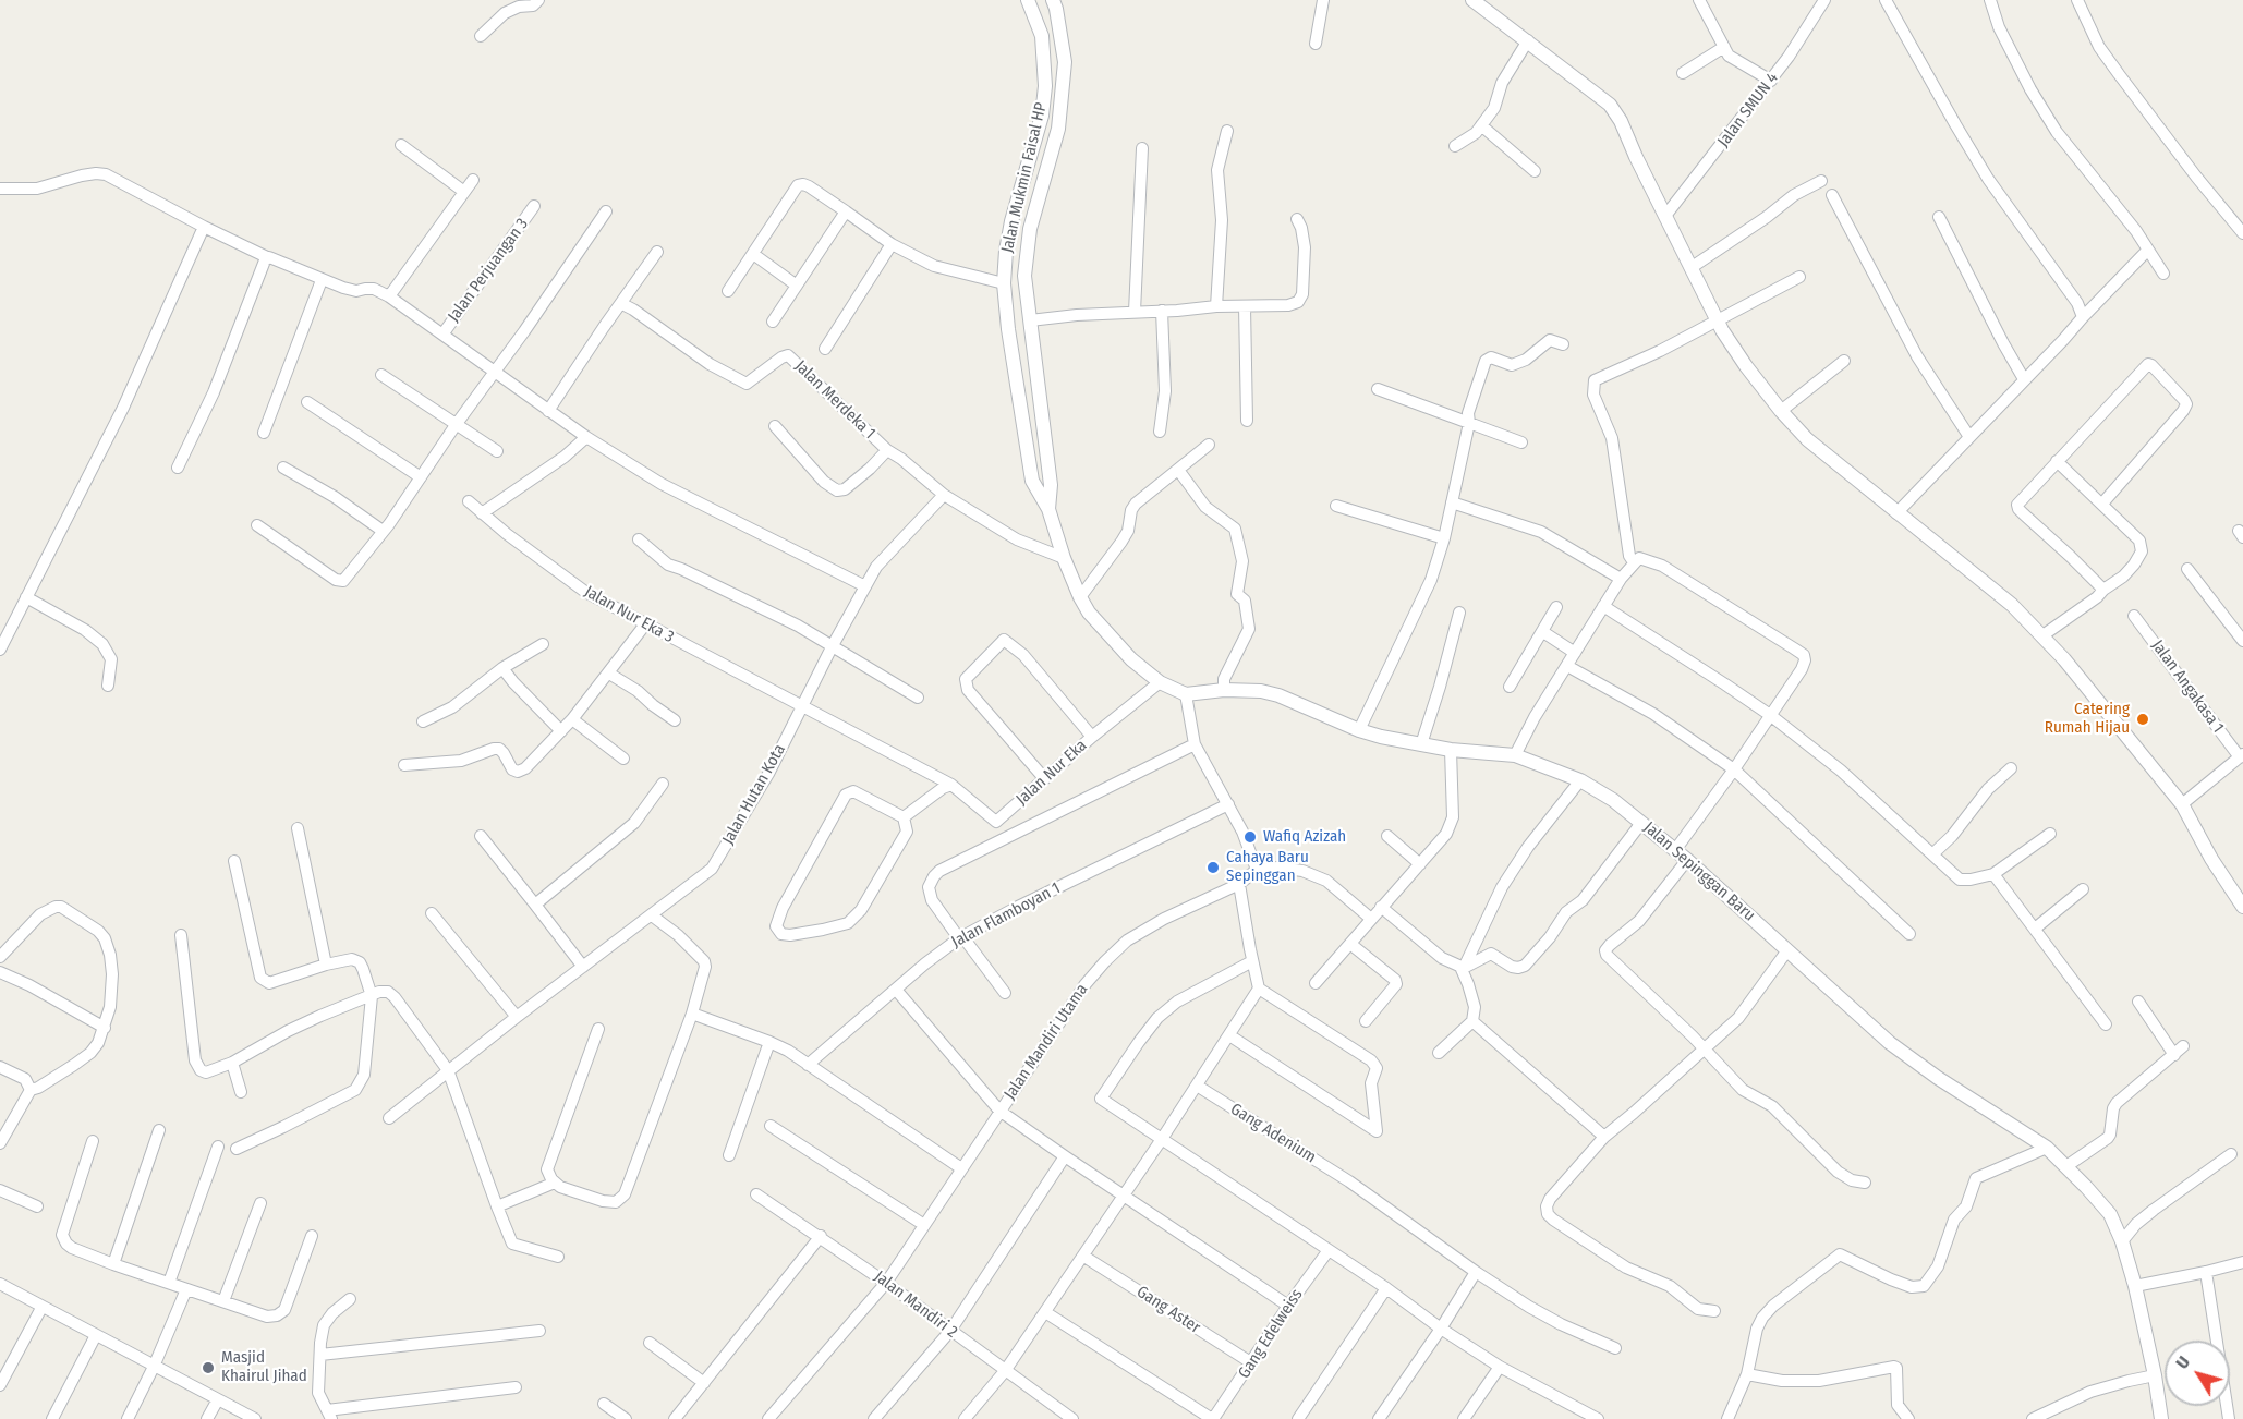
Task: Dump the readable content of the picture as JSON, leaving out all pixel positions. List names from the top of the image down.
{
  "streets": {
    "street": [
      "Jalan SMUN 4",
      "Jalan Mukmin Faisal HP",
      "Jalan Perjuangan 3",
      "Jalan Merdeka 1",
      "Jalan Nur Eka 3",
      "Jalan Angakasa 1",
      "Jalan Nur Eka",
      "Jalan Hutan Kota",
      "Jalan Sepinggan Baru",
      "Jalan Flamboyan 1",
      "Jalan Mandiri Utama",
      "Gang Adenium",
      "Jalan Mandiri 2",
      "Gang Aster",
      "Gang Edelweiss"
    ]
  },
  "crossings": [
    ["Jalan Merdeka 1", "Jalan Hutan Kota"],
    ["Jalan Nur Eka 3", "Jalan Hutan Kota"],
    ["Jalan Mandiri Utama", "Jalan Mandiri 2"],
    ["Gang Aster", "Gang Edelweiss"]
  ],
  "places": [
    "Catering Rumah Hijau",
    "Wafiq Azizah",
    "Cahaya Baru Sepinggan",
    "Masjid Khairul Jihad"
  ],
  "north": "top left"
}
